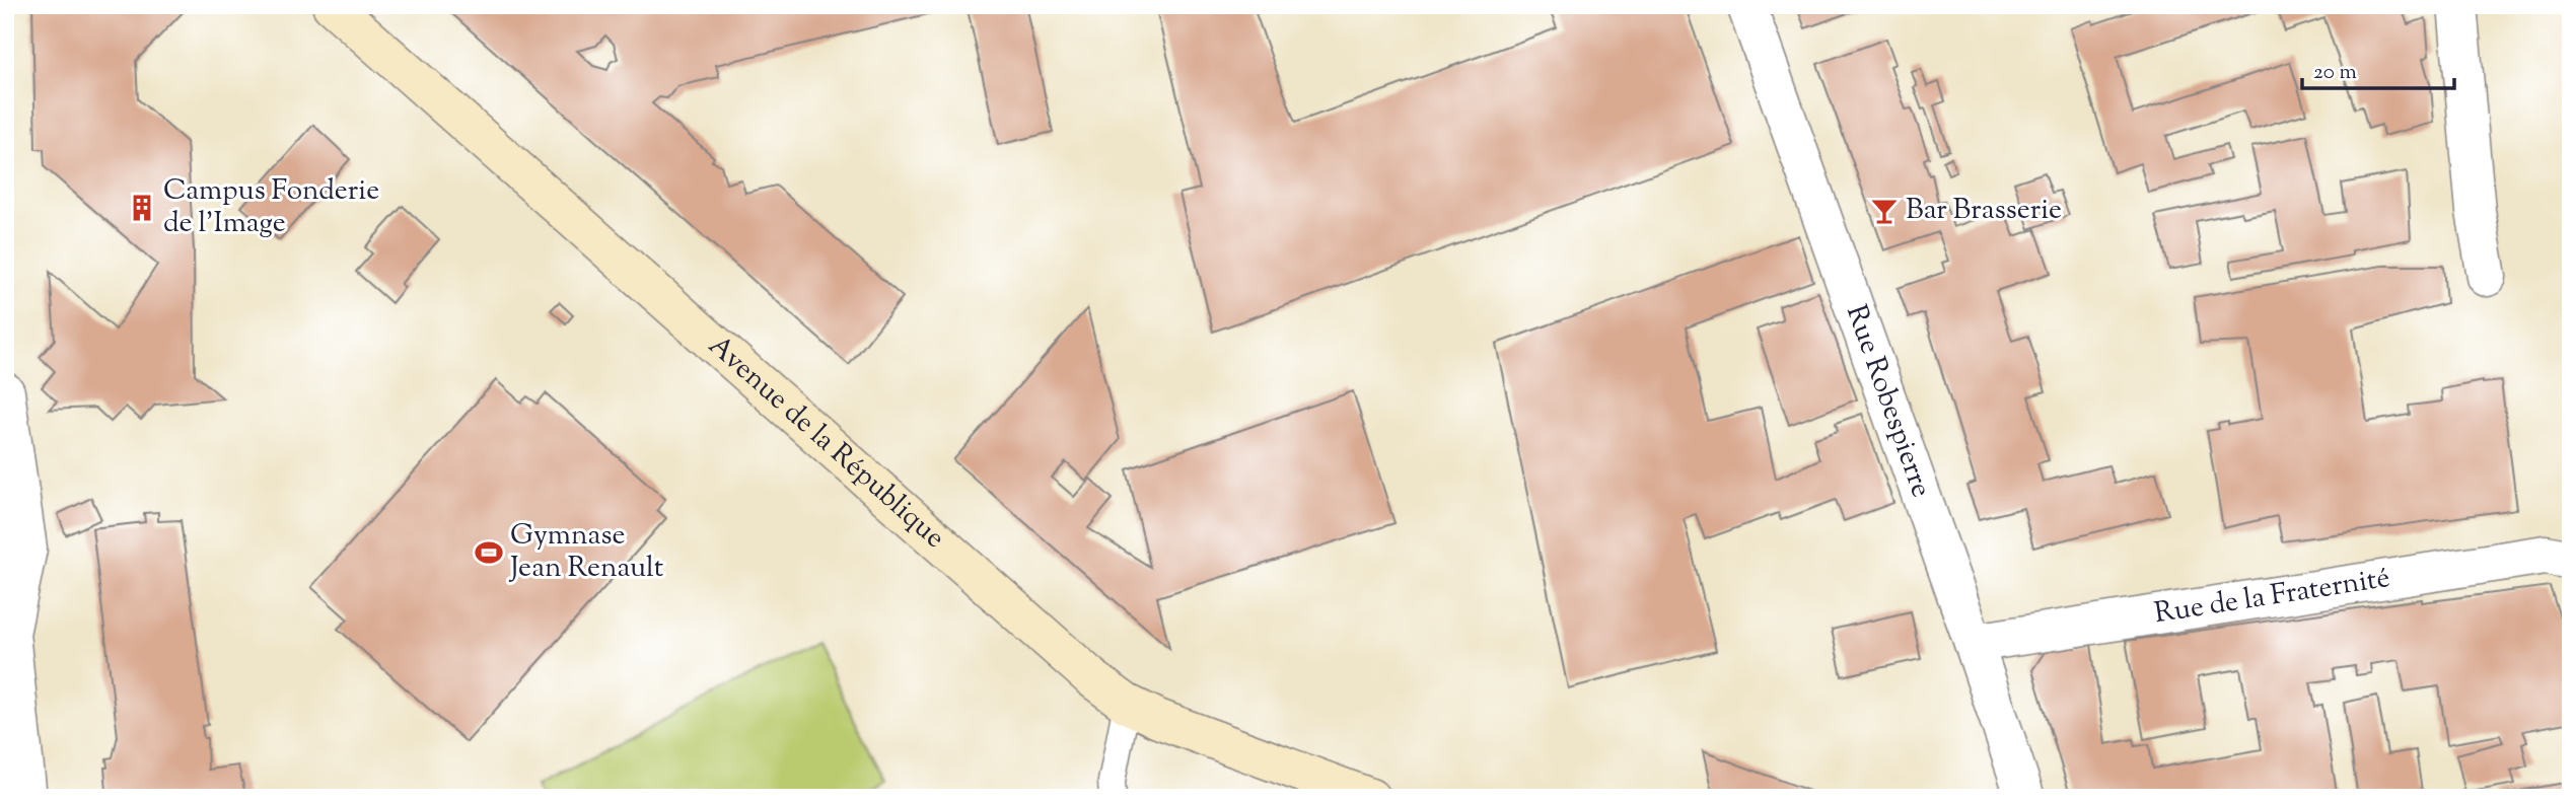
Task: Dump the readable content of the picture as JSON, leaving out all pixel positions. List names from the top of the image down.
{
  "streets": {
    "main road": ["Avenue de la République"],
    "street": ["Rue Robespierre", "Rue de la Fraternité"]
  },
  "crossings": [
    ["Rue Robespierre", "Rue de la Fraternité"]
  ],
  "places": {
    "building": ["Campus Fonderie de l'Image"],
    "bar": ["Bar Brasserie"],
    "sports": ["Gymnase Jean Renault"]
  },
  "scale_bar": "20 m"
}
